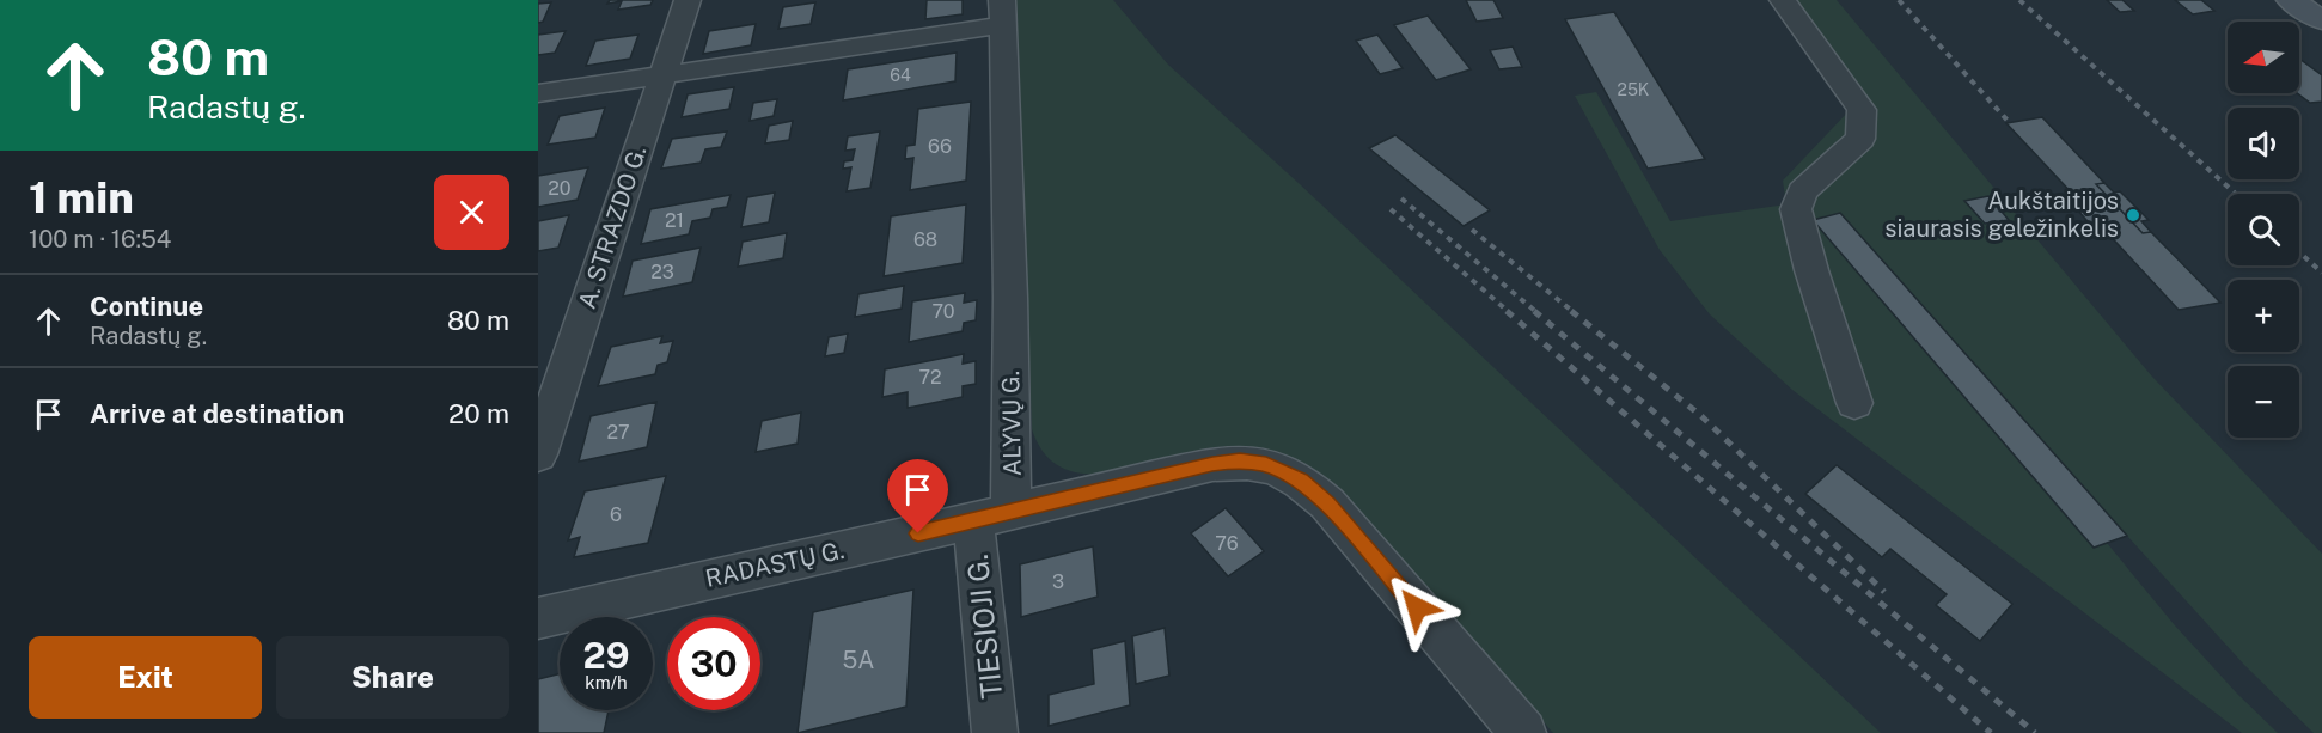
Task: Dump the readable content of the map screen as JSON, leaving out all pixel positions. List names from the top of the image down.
{
  "streets": {
    "street": [
      "A. STRAZDO G.",
      "ALYVŲ G.",
      "RADASTŲ G.",
      "TIESIOJI G."
    ]
  },
  "crossings": [
    ["ALYVŲ G.", "RADASTŲ G."],
    ["ALYVŲ G.", "TIESIOJI G."],
    ["RADASTŲ G.", "TIESIOJI G."]
  ],
  "places": ["Aukštaitijos siaurasis geležinkelis"],
  "house_numbers": [
    "64",
    "25K",
    "66",
    "20",
    "21",
    "68",
    "23",
    "70",
    "72",
    "27",
    "6",
    "76",
    "3",
    "5A"
  ],
  "north": "left",
  "page": {
    "turn": ["80 m", "Radastų g."],
    "map_buttons": ["+", "−"],
    "heading": ["1 min", "100 m · 16:54"],
    "list": [
      {
        "name": "Continue",
        "note": "Radastų g.",
        "value": "80 m"
      },
      {
        "name": "Arrive at destination",
        "value": "20 m"
      }
    ],
    "speed": "29 km/h",
    "limit": "30",
    "buttons": ["Exit", "Share"]
  }
}
